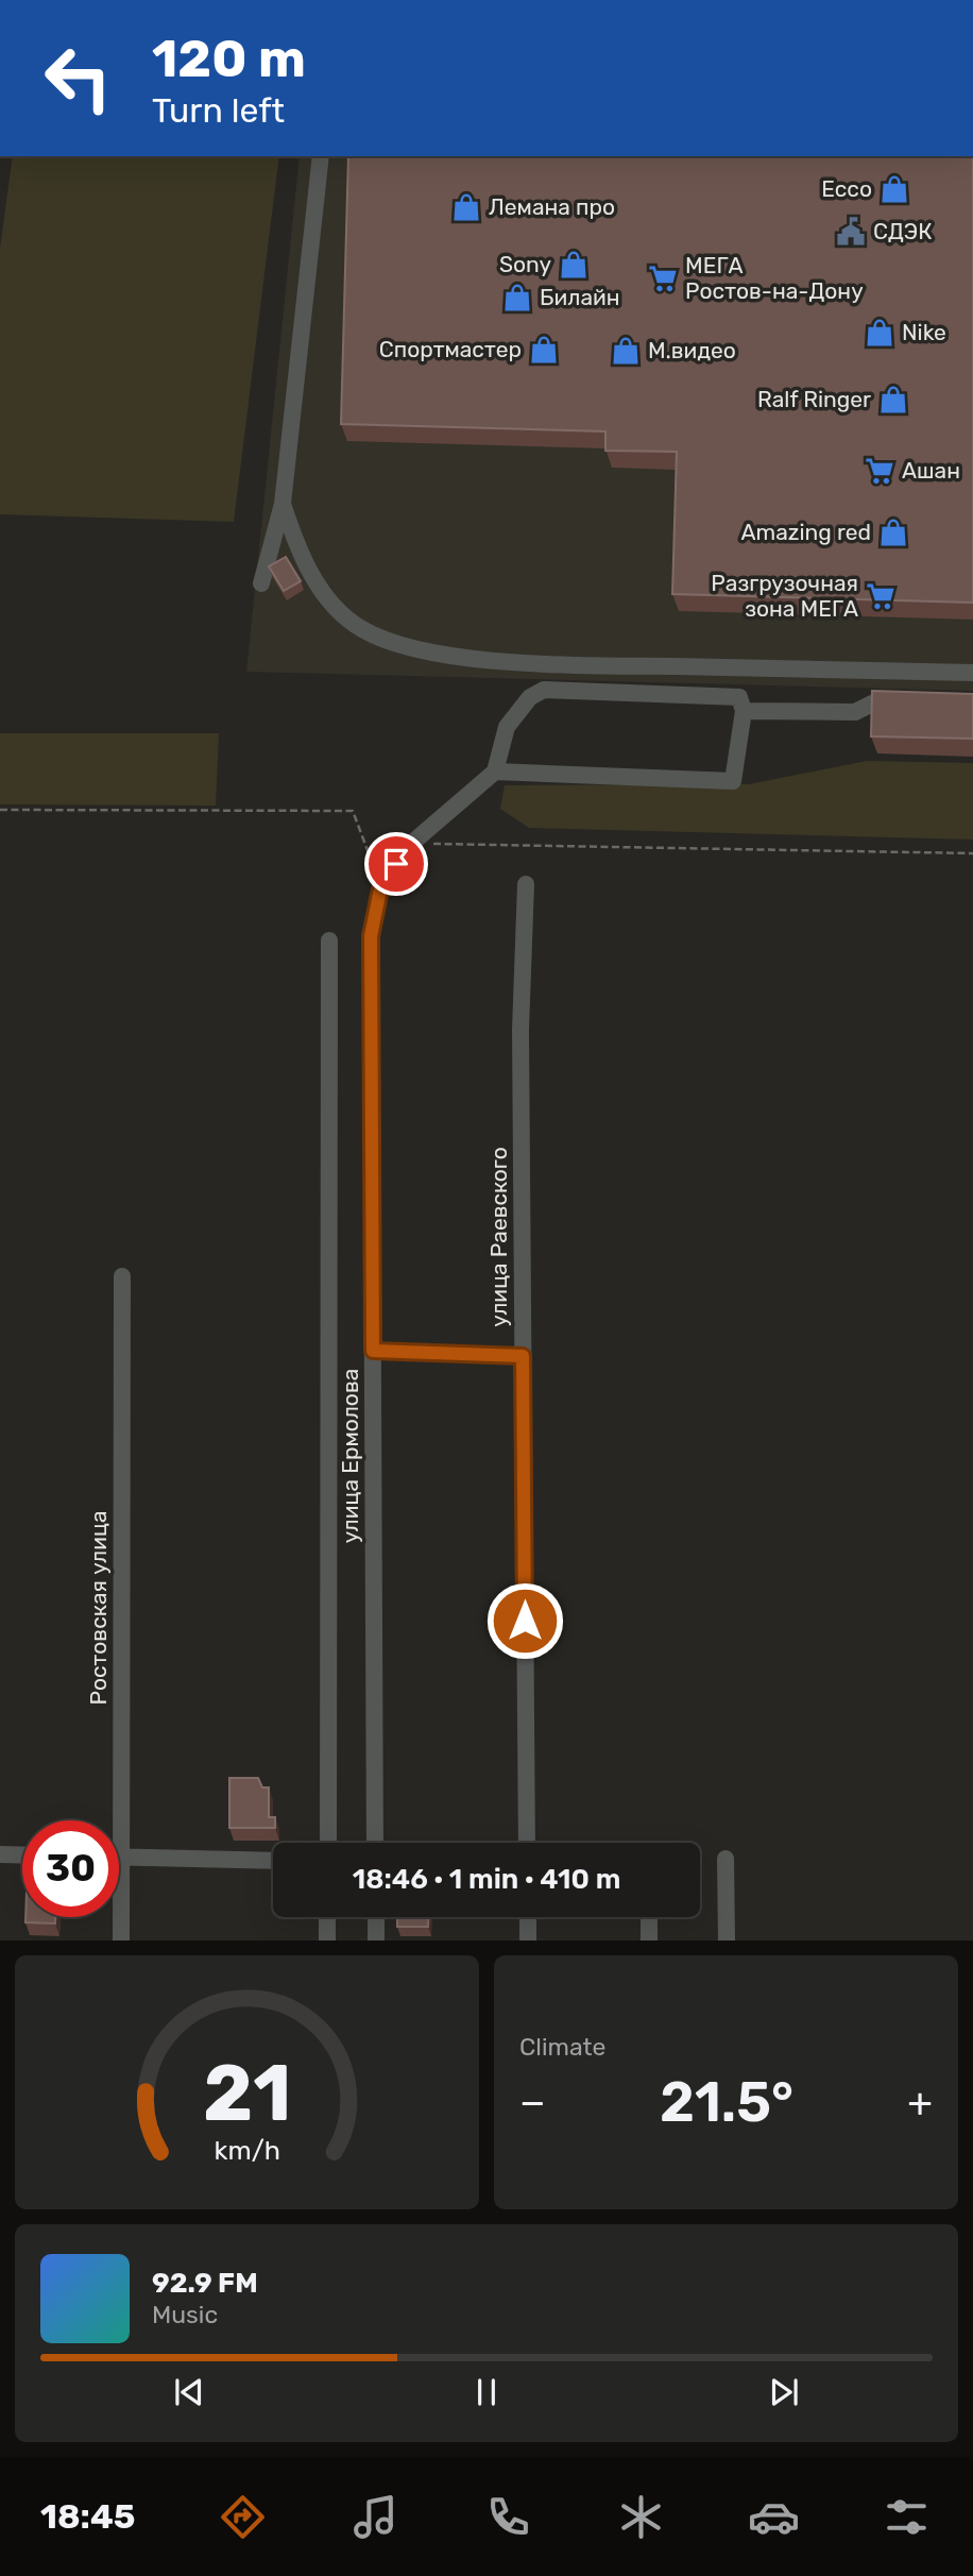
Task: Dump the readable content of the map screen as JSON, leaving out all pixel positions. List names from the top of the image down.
{
  "streets": {
    "street": ["улица Раевского", "улица Ермолова", "Ростовская улица"]
  },
  "places": {
    "shop": [
      "Ecco",
      "Лемана про",
      "Sony",
      "Билайн",
      "Nike",
      "Спортмастер",
      "М.видео",
      "Ralf Ringer",
      "Amazing red"
    ],
    "public building": ["СДЭК"],
    "supermarket": ["МЕГА Ростов-на-Дону", "Ашан", "Разгрузочная зона МЕГА"]
  },
  "page": {
    "turn": ["120 m", "Turn left"],
    "limit": "30",
    "trip": "18:46 · 1 min · 410 m",
    "tile": "Climate",
    "heat": ["−", "21.5°", "+"],
    "song": ["92.9 FM", "Music"],
    "tabs": "18:45",
    "gauge": ["21", "km/h"]
  }
}
